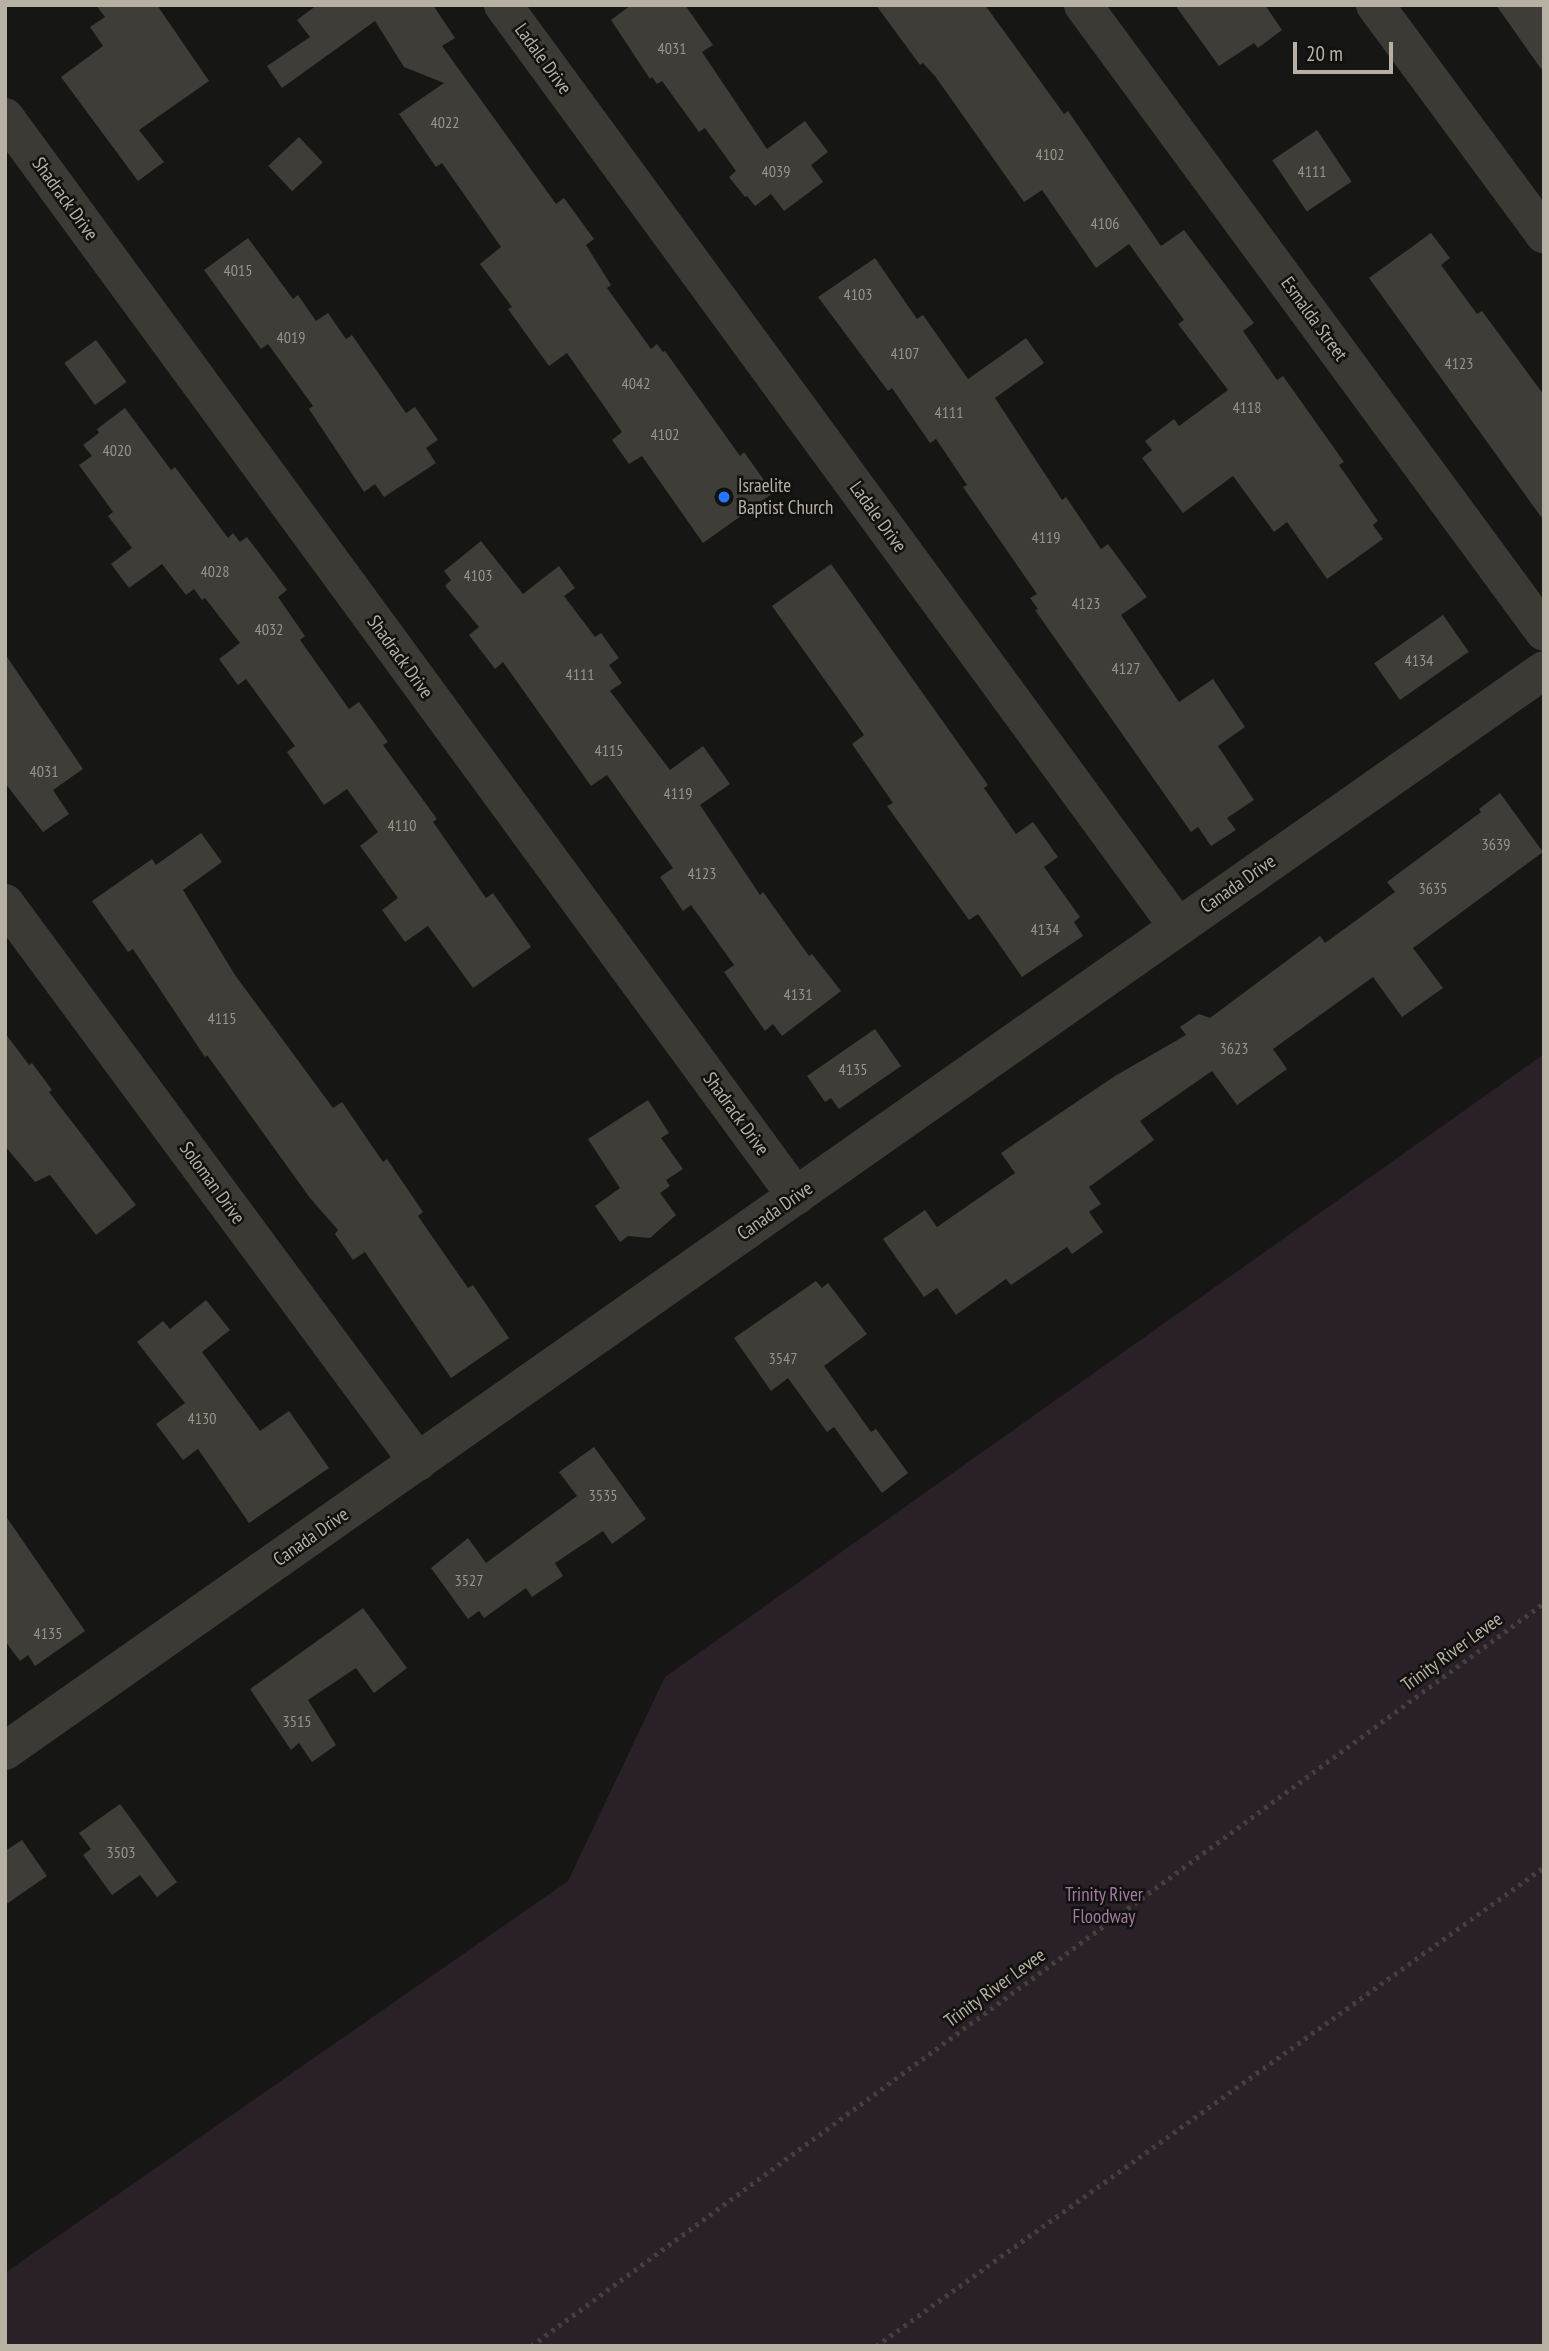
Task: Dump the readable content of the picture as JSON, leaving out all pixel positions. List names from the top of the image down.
{
  "streets": {
    "street": [
      "Ladale Drive",
      "Shadrack Drive",
      "Esmalda Street",
      "Canada Drive",
      "Soloman Drive"
    ],
    "path": ["Trinity River Levee"]
  },
  "crossings": [
    ["Ladale Drive", "Canada Drive"],
    ["Shadrack Drive", "Canada Drive"],
    ["Canada Drive", "Soloman Drive"]
  ],
  "parks": ["Trinity River Floodway"],
  "places": ["Israelite Baptist Church"],
  "house_numbers": [
    "4031",
    "4022",
    "4102",
    "4039",
    "4111",
    "4106",
    "4015",
    "4103",
    "4019",
    "4107",
    "4123",
    "4042",
    "4118",
    "4111",
    "4102",
    "4020",
    "4119",
    "4028",
    "4103",
    "4123",
    "4032",
    "4134",
    "4127",
    "4111",
    "4115",
    "4031",
    "4119",
    "4110",
    "3639",
    "4123",
    "3635",
    "4134",
    "4131",
    "4115",
    "3623",
    "4135",
    "3547",
    "4130",
    "3535",
    "3527",
    "4135",
    "3515",
    "3503"
  ],
  "scale_bar": "20 m"
}
